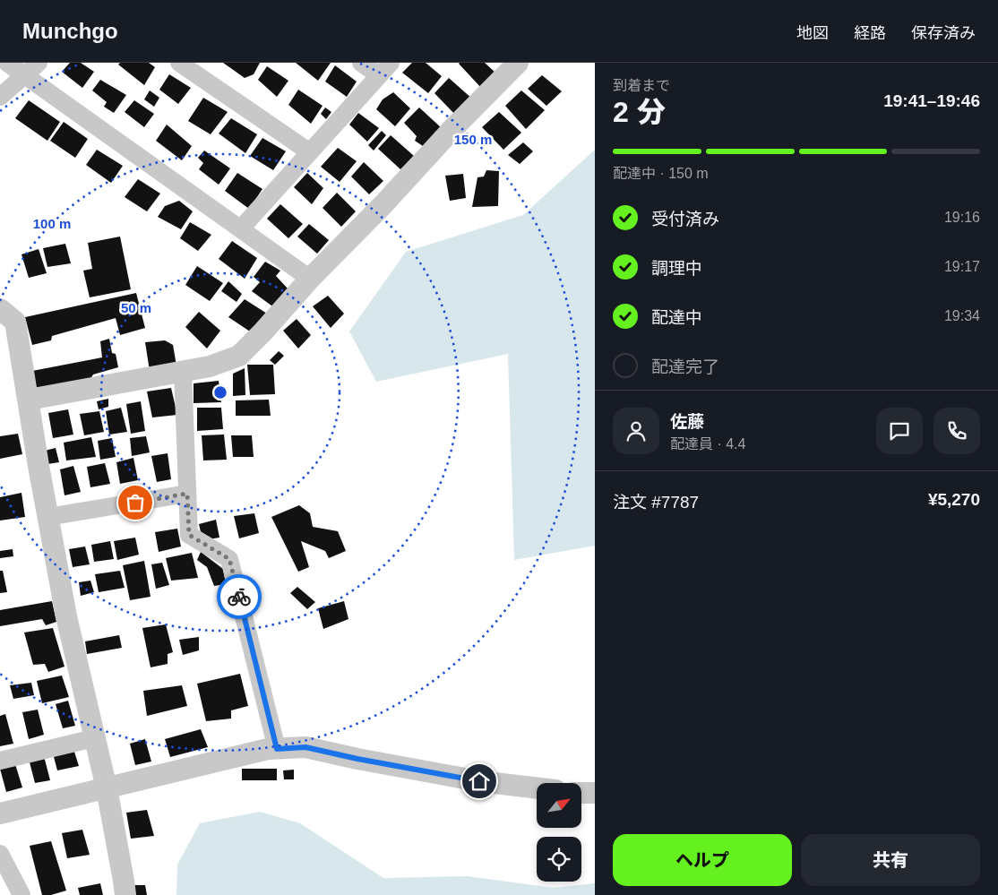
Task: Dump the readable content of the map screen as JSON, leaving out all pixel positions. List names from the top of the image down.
{
  "north": "top right",
  "page": {
    "header": "Munchgo",
    "nav": ["地図", "経路", "保存済み"],
    "heading": ["2 分", "到着まで", "19:41–19:46"],
    "panel": [
      "佐藤",
      "配達員 · 4.4",
      "注文 #7787",
      "¥5,270"
    ],
    "bar": "配達中 · 150 m",
    "list": [
      ["受付済み", "19:16"],
      ["調理中", "19:17"],
      ["配達中", "19:34"],
      "配達完了"
    ],
    "buttons": ["ヘルプ", "共有"]
  },
  "rings": ["150 m", "100 m", "50 m"]
}
